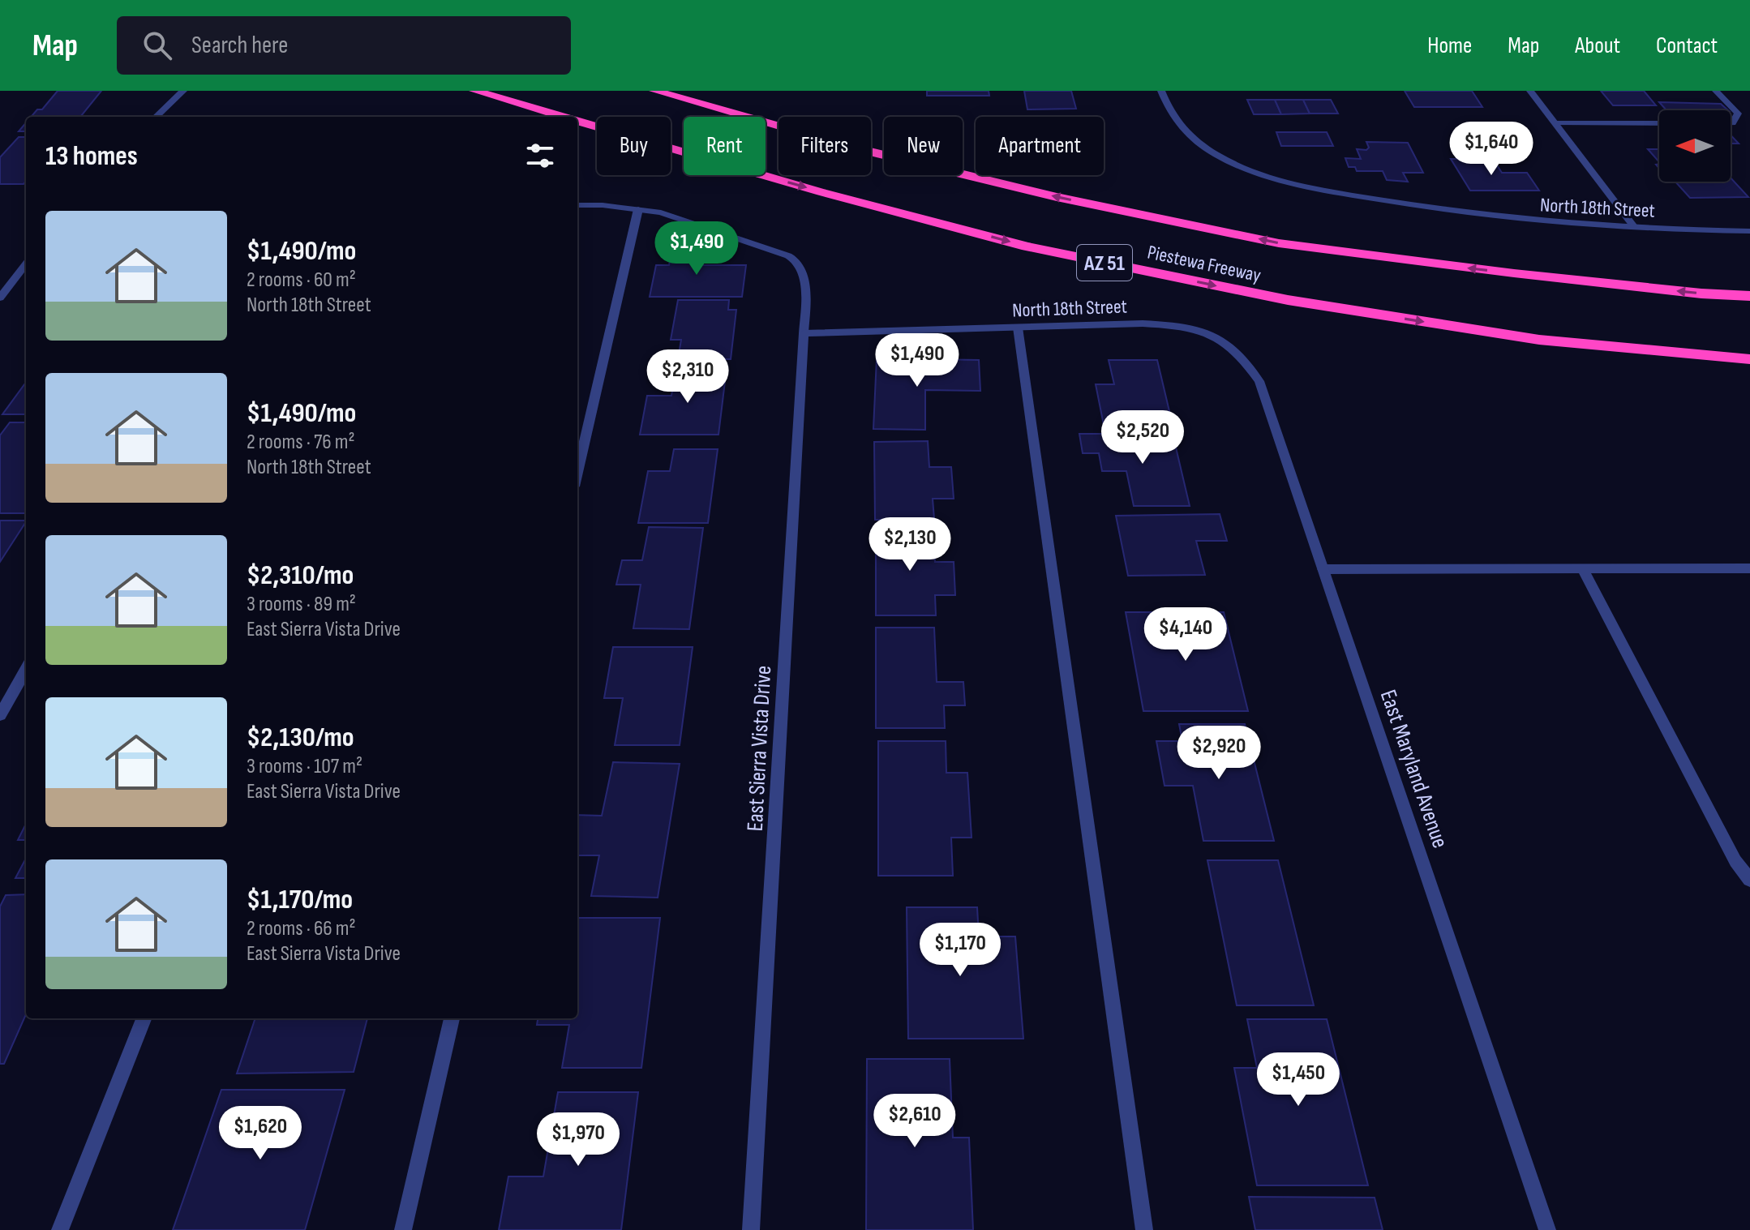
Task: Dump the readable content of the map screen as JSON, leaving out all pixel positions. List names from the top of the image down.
{
  "streets": {
    "highway": ["AZ 51", "Piestewa Freeway"],
    "street": ["North 18th Street", "East Sierra Vista Drive", "East Maryland Avenue"]
  },
  "crossings": [
    ["North 18th Street", "East Sierra Vista Drive"],
    ["North 18th Street", "East Maryland Avenue"]
  ],
  "north": "left",
  "page": {
    "header": "Map",
    "search": "Search here",
    "nav": [
      "Home",
      "Map",
      "About",
      "Contact"
    ],
    "chip": [
      "Buy",
      "Rent",
      "Filters",
      "New",
      "Apartment"
    ],
    "heading": "13 homes",
    "price": [
      "$1,640",
      "$1,490",
      "$1,490",
      "$2,310",
      "$2,520",
      "$2,130",
      "$4,140",
      "$2,920",
      "$1,170",
      "$1,450",
      "$2,610",
      "$1,620",
      "$1,970"
    ],
    "list": [
      {
        "name": "$1,490/mo",
        "note": "2 rooms · 60 m² · North 18th Street"
      },
      {
        "name": "$1,490/mo",
        "note": "2 rooms · 76 m² · North 18th Street"
      },
      {
        "name": "$2,310/mo",
        "note": "3 rooms · 89 m² · East Sierra Vista Drive"
      },
      {
        "name": "$2,130/mo",
        "note": "3 rooms · 107 m² · East Sierra Vista Drive"
      },
      {
        "name": "$1,170/mo",
        "note": "2 rooms · 66 m² · East Sierra Vista Drive"
      }
    ]
  }
}
